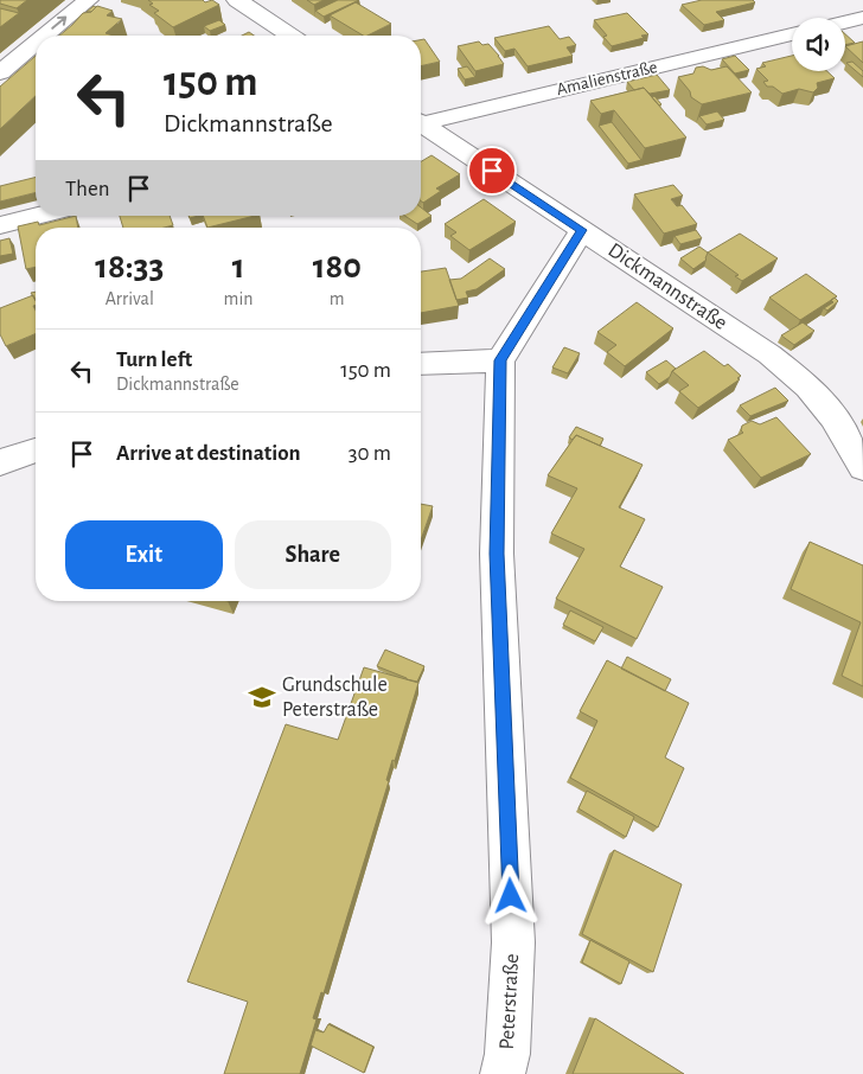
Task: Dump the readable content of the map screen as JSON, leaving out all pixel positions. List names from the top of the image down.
{
  "streets": {
    "street": ["Amalienstraße", "Dickmannstraße", "Peterstraße"]
  },
  "places": {
    "school or university": ["Grundschule Peterstraße"]
  },
  "page": {
    "turn": ["150 m", "Dickmannstraße"],
    "then": "Then",
    "eta": [
      "18:33",
      "Arrival",
      "1",
      "min",
      "180",
      "m"
    ],
    "list": [
      {
        "name": "Turn left",
        "note": "Dickmannstraße",
        "value": "150 m"
      },
      {
        "name": "Arrive at destination",
        "value": "30 m"
      }
    ],
    "buttons": ["Exit", "Share"]
  }
}
